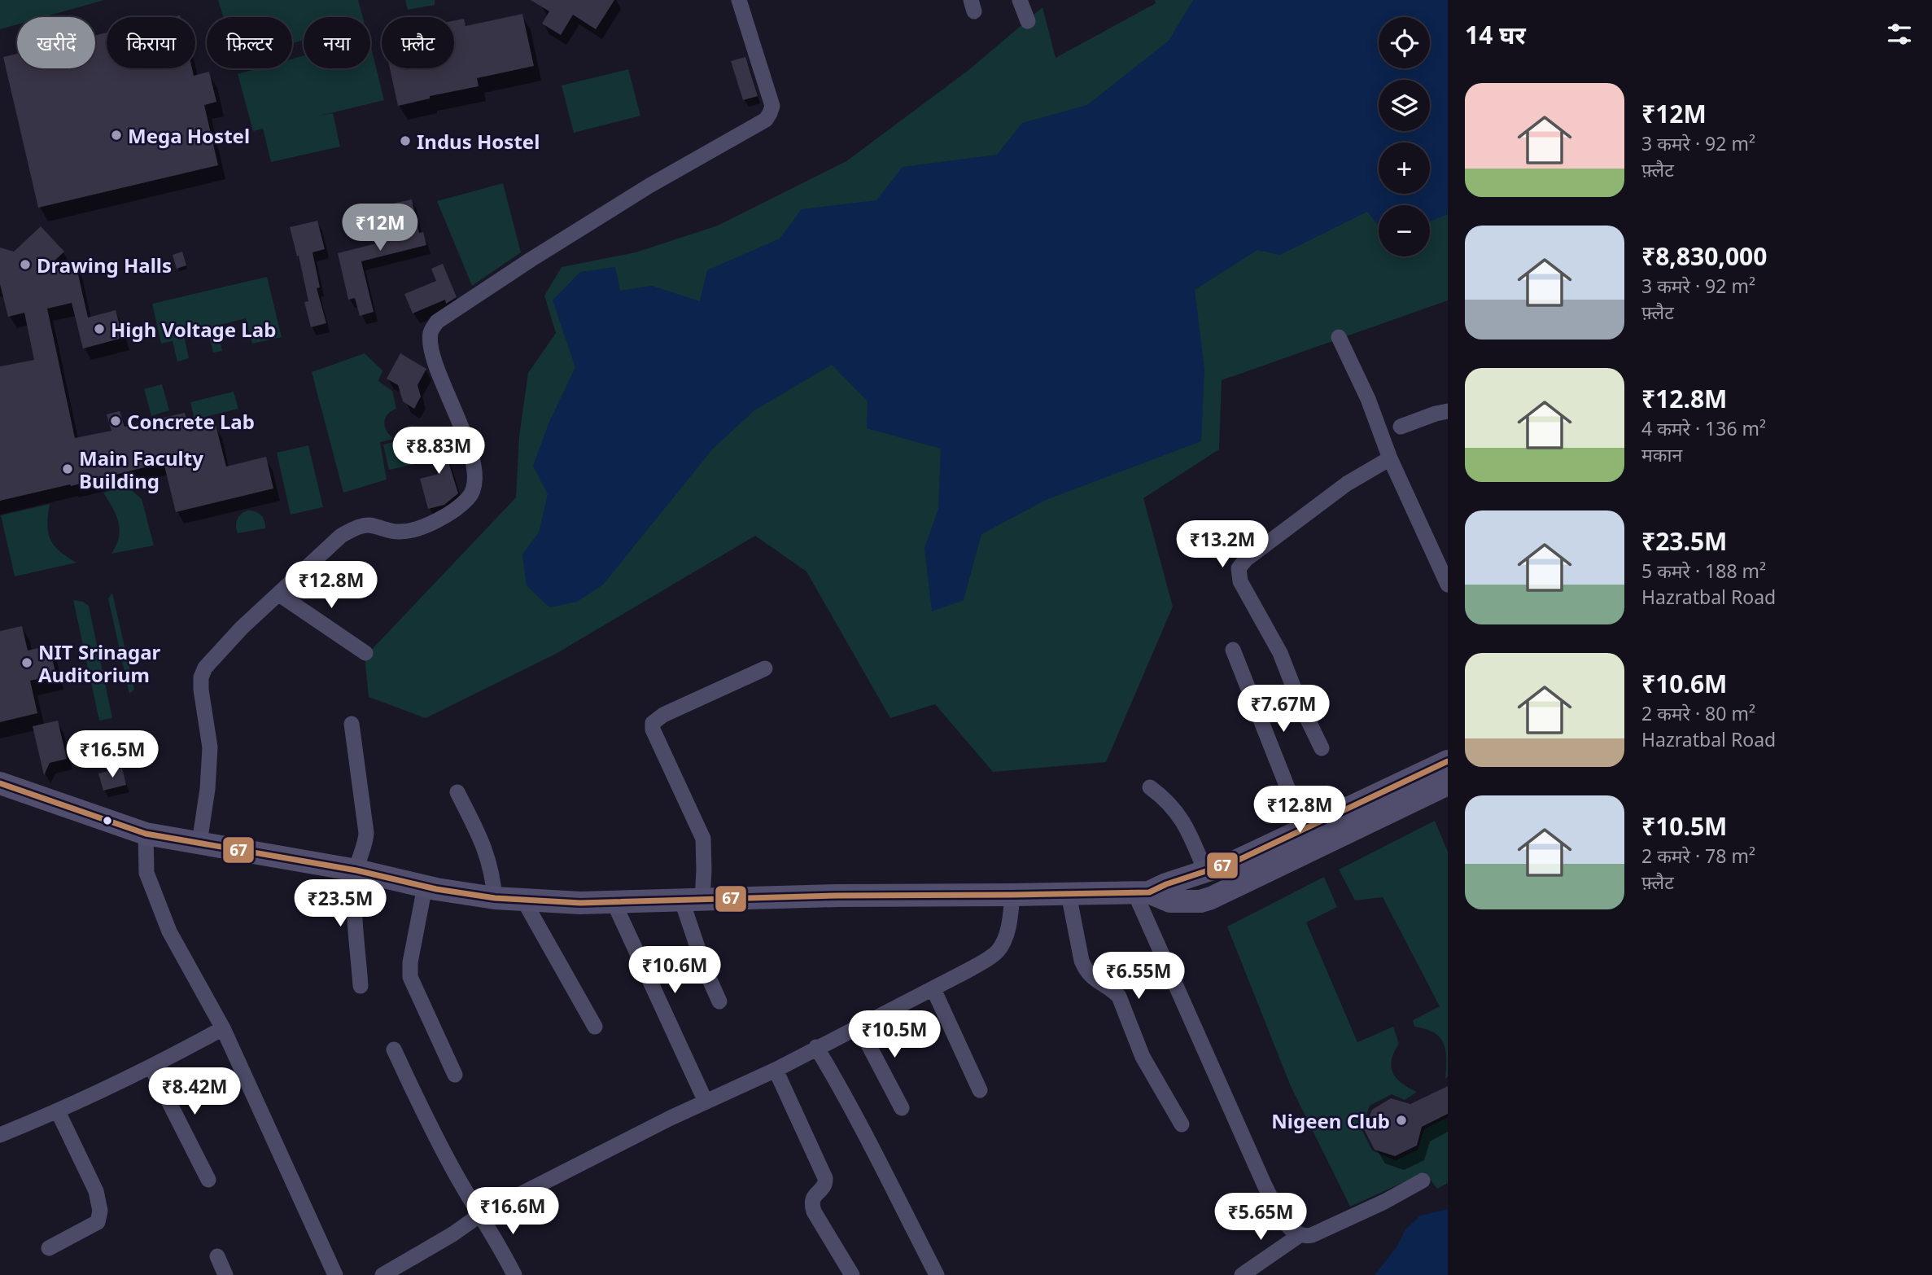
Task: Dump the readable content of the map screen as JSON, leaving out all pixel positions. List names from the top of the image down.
{
  "places": [
    "Mega Hostel",
    "Indus Hostel",
    "Drawing Halls",
    "High Voltage Lab",
    "Concrete Lab",
    "Main Faculty Building",
    "NIT Srinagar Auditorium",
    "Nigeen Club"
  ],
  "lines": ["transit line 67"],
  "page": {
    "heading": "14 घर",
    "map_buttons": ["+", "−"],
    "chip": [
      "खरीदें",
      "किराया",
      "फ़िल्टर",
      "नया",
      "फ़्लैट"
    ],
    "list": [
      {
        "name": "₹12M",
        "note": "3 कमरे · 92 m² · फ़्लैट"
      },
      {
        "name": "₹8,830,000",
        "note": "3 कमरे · 92 m² · फ़्लैट"
      },
      {
        "name": "₹12.8M",
        "note": "4 कमरे · 136 m² · मकान"
      },
      {
        "name": "₹23.5M",
        "note": "5 कमरे · 188 m² · Hazratbal Road"
      },
      {
        "name": "₹10.6M",
        "note": "2 कमरे · 80 m² · Hazratbal Road"
      },
      {
        "name": "₹10.5M",
        "note": "2 कमरे · 78 m² · फ़्लैट"
      }
    ],
    "price": [
      "₹12M",
      "₹8.83M",
      "₹13.2M",
      "₹12.8M",
      "₹7.67M",
      "₹16.5M",
      "₹12.8M",
      "₹23.5M",
      "₹10.6M",
      "₹6.55M",
      "₹10.5M",
      "₹8.42M",
      "₹16.6M",
      "₹5.65M"
    ]
  }
}
